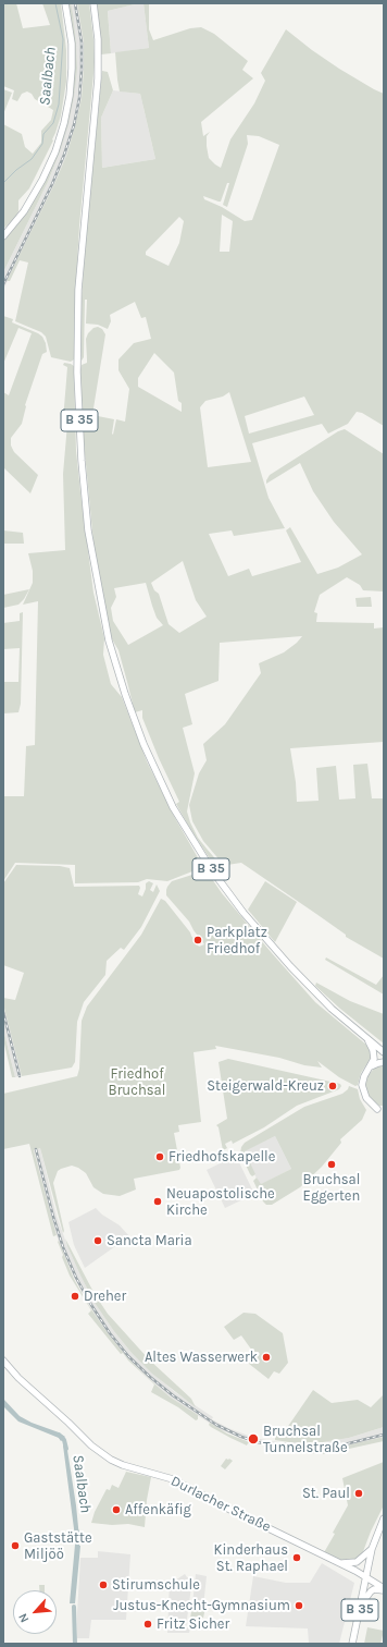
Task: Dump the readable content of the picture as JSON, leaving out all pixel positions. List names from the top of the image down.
{
  "streets": {
    "main road": ["B 35", "Durlacher Straße"]
  },
  "crossings": [
    ["B 35", "Durlacher Straße"]
  ],
  "water": ["Saalbach"],
  "parks": ["Friedhof Bruchsal"],
  "places": [
    "Parkplatz Friedhof",
    "Steigerwald-Kreuz",
    "Friedhofskapelle",
    "Bruchsal Eggerten",
    "Neuapostolische Kirche",
    "Sancta Maria",
    "Dreher",
    "Altes Wasserwerk",
    "Bruchsal Tunnelstraße",
    "St. Paul",
    "Affenkäfig",
    "Gaststätte Miljöö",
    "Kinderhaus St. Raphael",
    "Stirumschule",
    "Justus-Knecht-Gymnasium",
    "Fritz Sicher"
  ],
  "north": "bottom left"
}
